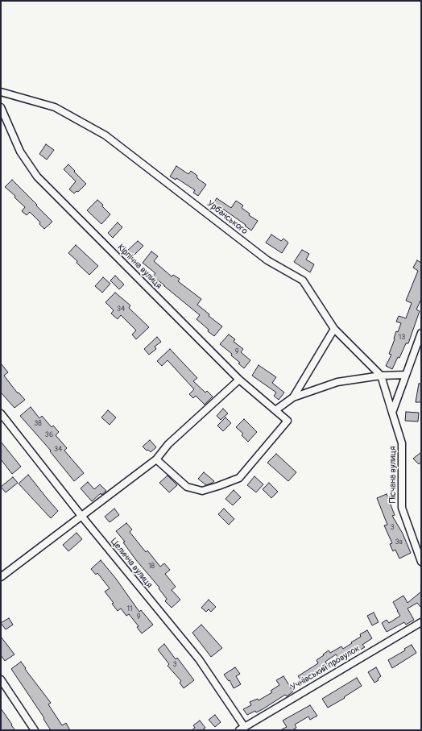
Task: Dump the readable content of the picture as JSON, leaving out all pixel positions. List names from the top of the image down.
{
  "streets": {
    "street": [
      "Урбанського",
      "Кiрпiчна вулиця",
      "Пiсчана вулиця",
      "Целинна вулиця",
      "Учнівський провулок"
    ]
  },
  "crossings": [
    ["Урбанського", "Пiсчана вулиця"],
    ["Целинна вулиця", "Учнівський провулок"]
  ],
  "house_numbers": [
    "34",
    "13",
    "9",
    "38",
    "36",
    "34",
    "3",
    "3а",
    "18",
    "11",
    "9",
    "3"
  ]
}
